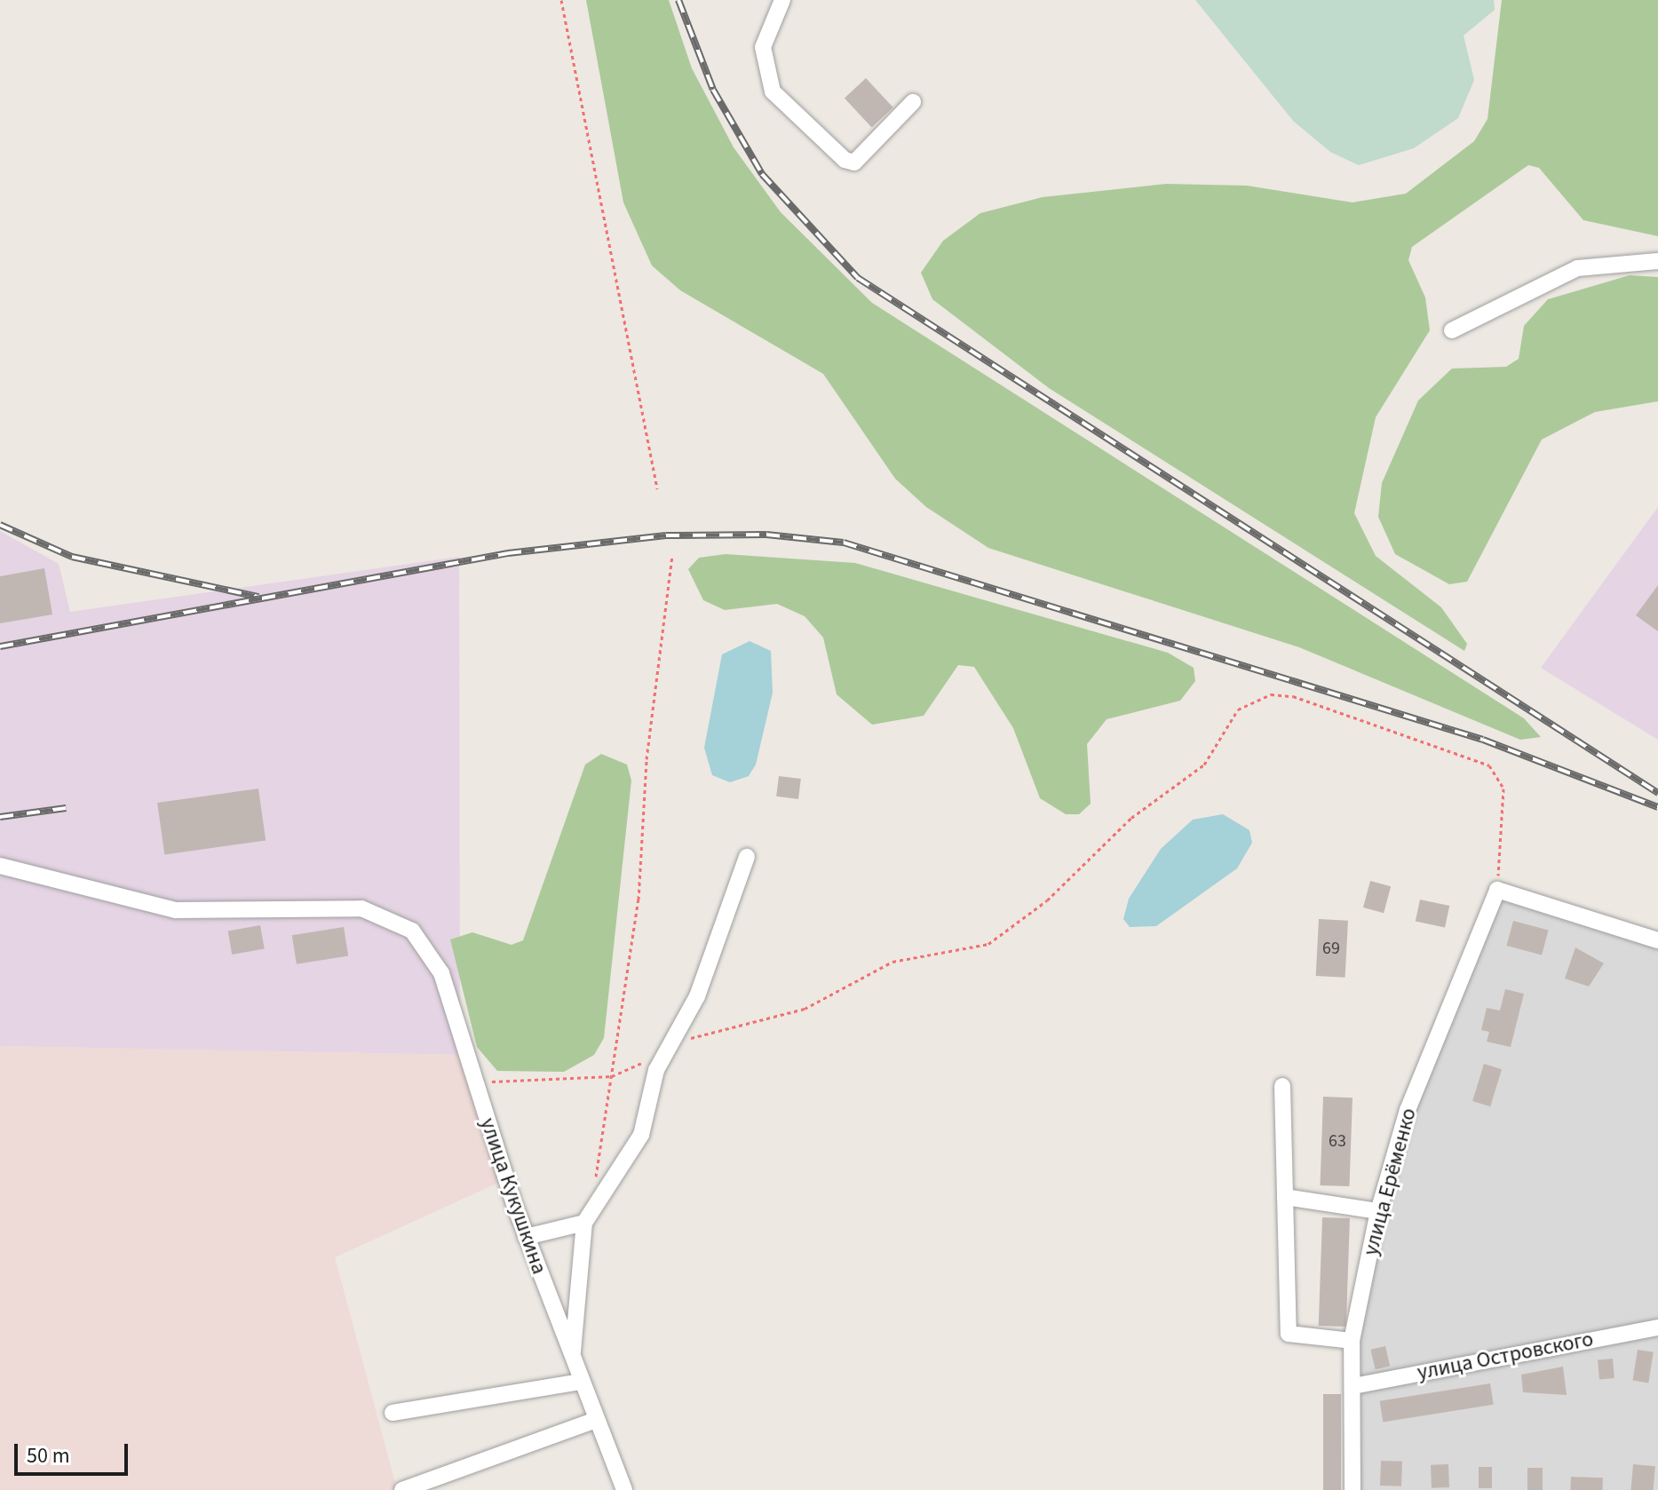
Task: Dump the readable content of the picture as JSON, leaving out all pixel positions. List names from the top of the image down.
{
  "streets": {
    "street": ["улица Ерёменко", "улица Кукушкина", "улица Островского"]
  },
  "crossings": [
    ["улица Ерёменко", "улица Островского"]
  ],
  "house_numbers": ["69", "63"],
  "scale_bar": "50 m"
}
